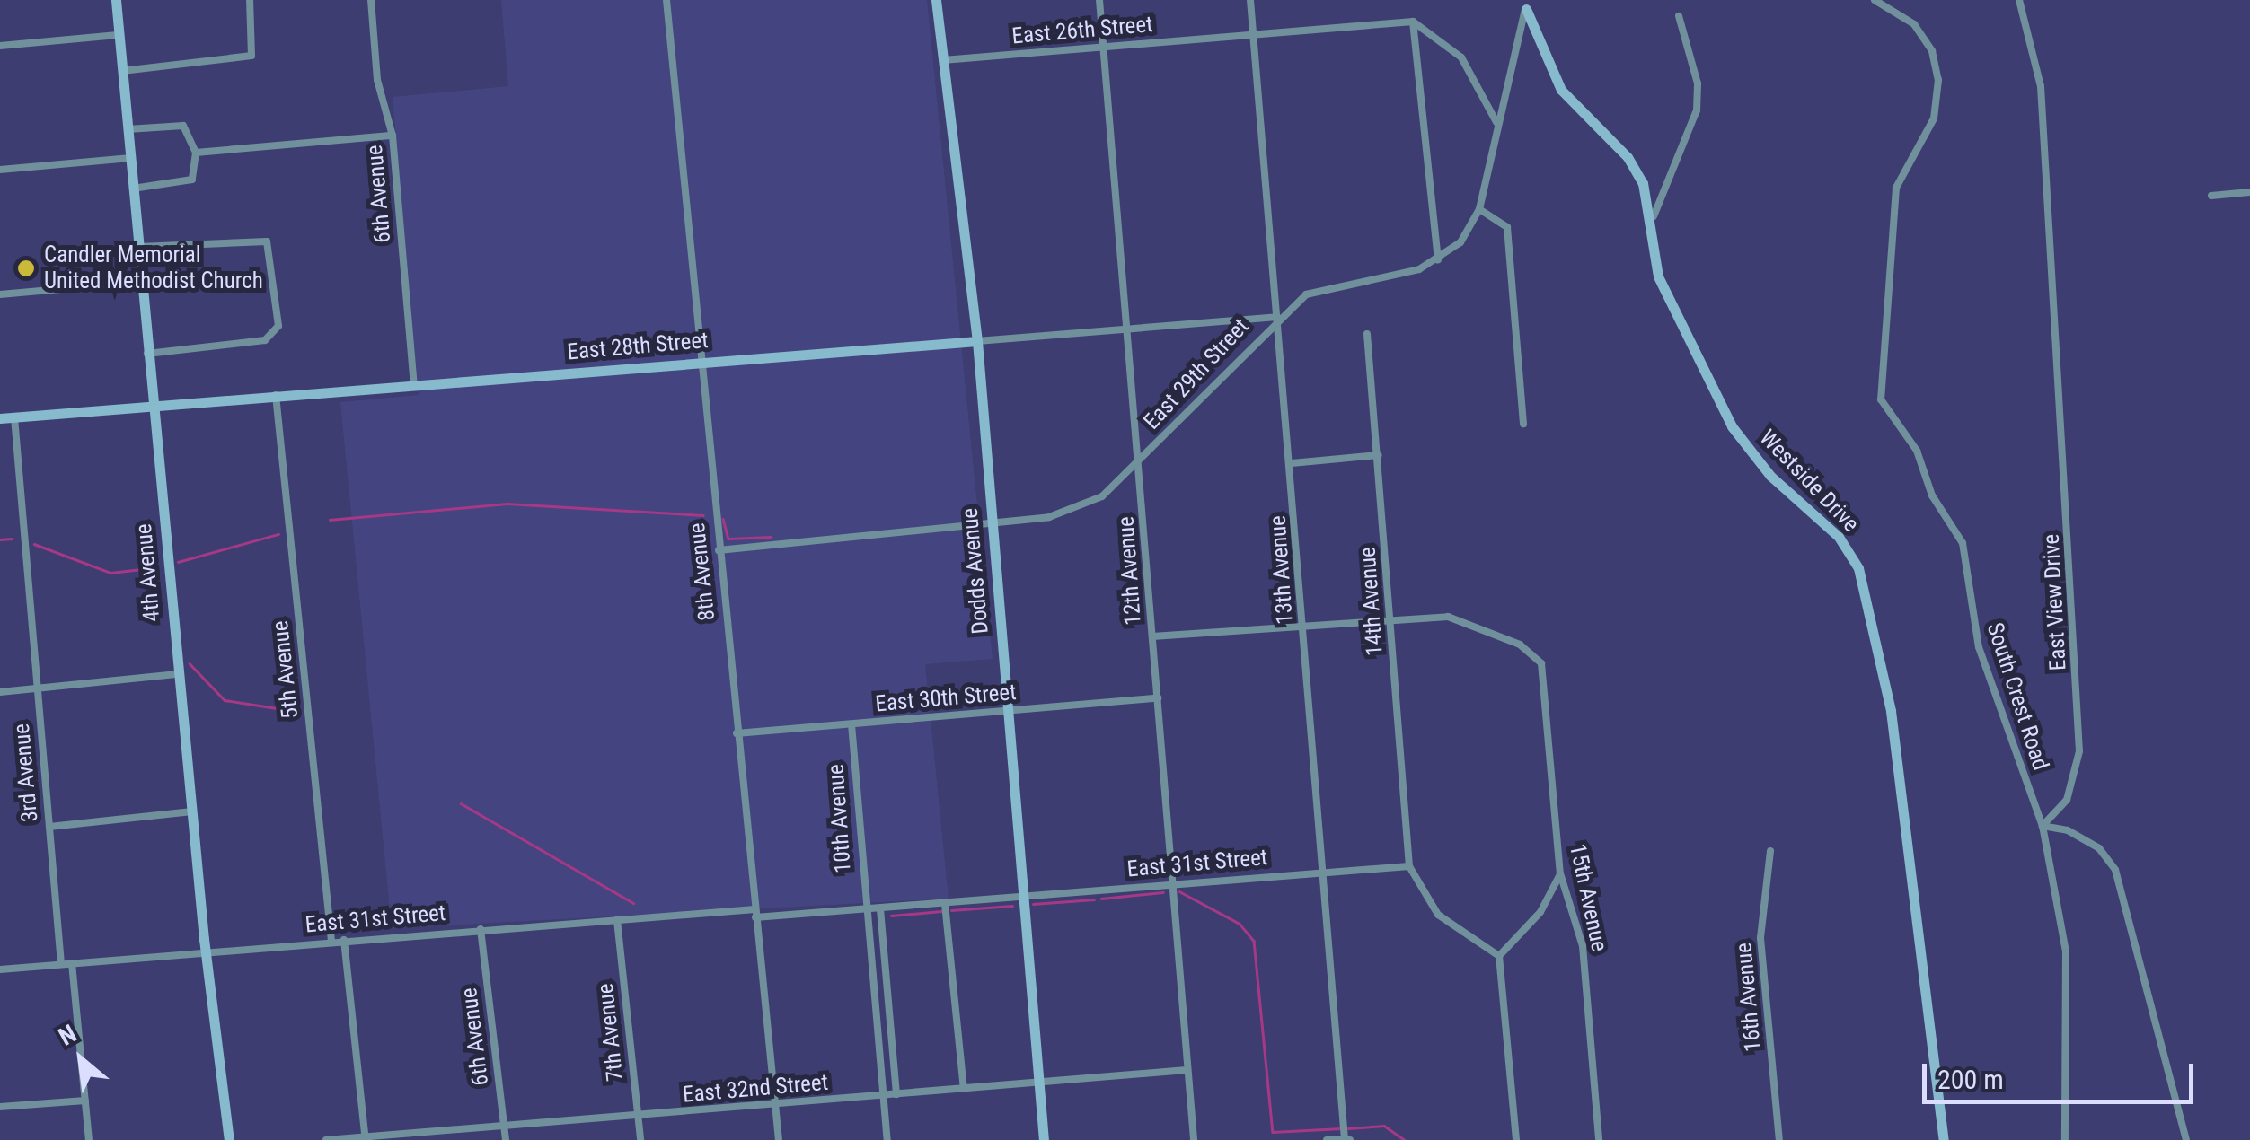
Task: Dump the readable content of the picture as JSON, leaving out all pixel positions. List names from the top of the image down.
{
  "streets": {
    "street": [
      "East 26th Street",
      "6th Avenue",
      "East 28th Street",
      "East 29th Street",
      "Westside Drive",
      "13th Avenue",
      "Dodds Avenue",
      "12th Avenue",
      "8th Avenue",
      "4th Avenue",
      "14th Avenue",
      "East View Drive",
      "5th Avenue",
      "South Crest Road",
      "East 30th Street",
      "3rd Avenue",
      "10th Avenue",
      "East 31st Street",
      "15th Avenue",
      "16th Avenue",
      "7th Avenue",
      "East 32nd Street"
    ]
  },
  "crossings": [
    ["East 26th Street", "13th Avenue"],
    ["East 26th Street", "Dodds Avenue"],
    ["East 26th Street", "12th Avenue"],
    ["6th Avenue", "East 28th Street"],
    ["6th Avenue", "East 31st Street"],
    ["6th Avenue", "East 32nd Street"],
    ["East 28th Street", "East 29th Street"],
    ["East 28th Street", "13th Avenue"],
    ["East 28th Street", "Dodds Avenue"],
    ["East 28th Street", "12th Avenue"],
    ["East 28th Street", "8th Avenue"],
    ["East 28th Street", "4th Avenue"],
    ["East 28th Street", "5th Avenue"],
    ["East 28th Street", "3rd Avenue"],
    ["East 29th Street", "13th Avenue"],
    ["East 29th Street", "Dodds Avenue"],
    ["East 29th Street", "12th Avenue"],
    ["East 29th Street", "8th Avenue"],
    ["13th Avenue", "East 31st Street"],
    ["Dodds Avenue", "East 30th Street"],
    ["Dodds Avenue", "East 31st Street"],
    ["Dodds Avenue", "East 32nd Street"],
    ["12th Avenue", "East 30th Street"],
    ["12th Avenue", "East 31st Street"],
    ["12th Avenue", "East 32nd Street"],
    ["8th Avenue", "East 30th Street"],
    ["8th Avenue", "East 31st Street"],
    ["8th Avenue", "East 32nd Street"],
    ["4th Avenue", "East 31st Street"],
    ["14th Avenue", "East 31st Street"],
    ["14th Avenue", "15th Avenue"],
    ["East View Drive", "South Crest Road"],
    ["5th Avenue", "East 31st Street"],
    ["East 30th Street", "10th Avenue"],
    ["3rd Avenue", "East 31st Street"],
    ["10th Avenue", "East 31st Street"],
    ["10th Avenue", "East 32nd Street"],
    ["East 31st Street", "7th Avenue"],
    ["7th Avenue", "East 32nd Street"]
  ],
  "places": ["Candler Memorial United Methodist Church"],
  "scale_bar": "200 m",
  "north": "top left"
}
